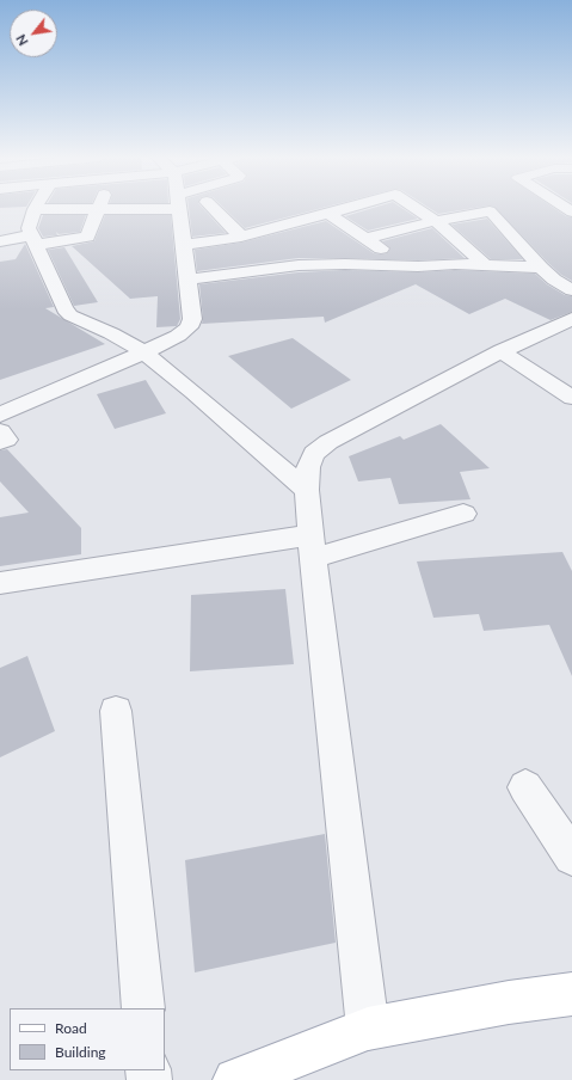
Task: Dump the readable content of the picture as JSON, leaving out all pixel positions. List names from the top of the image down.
{
  "legend": ["Road", "Building"],
  "north": "bottom left"
}
